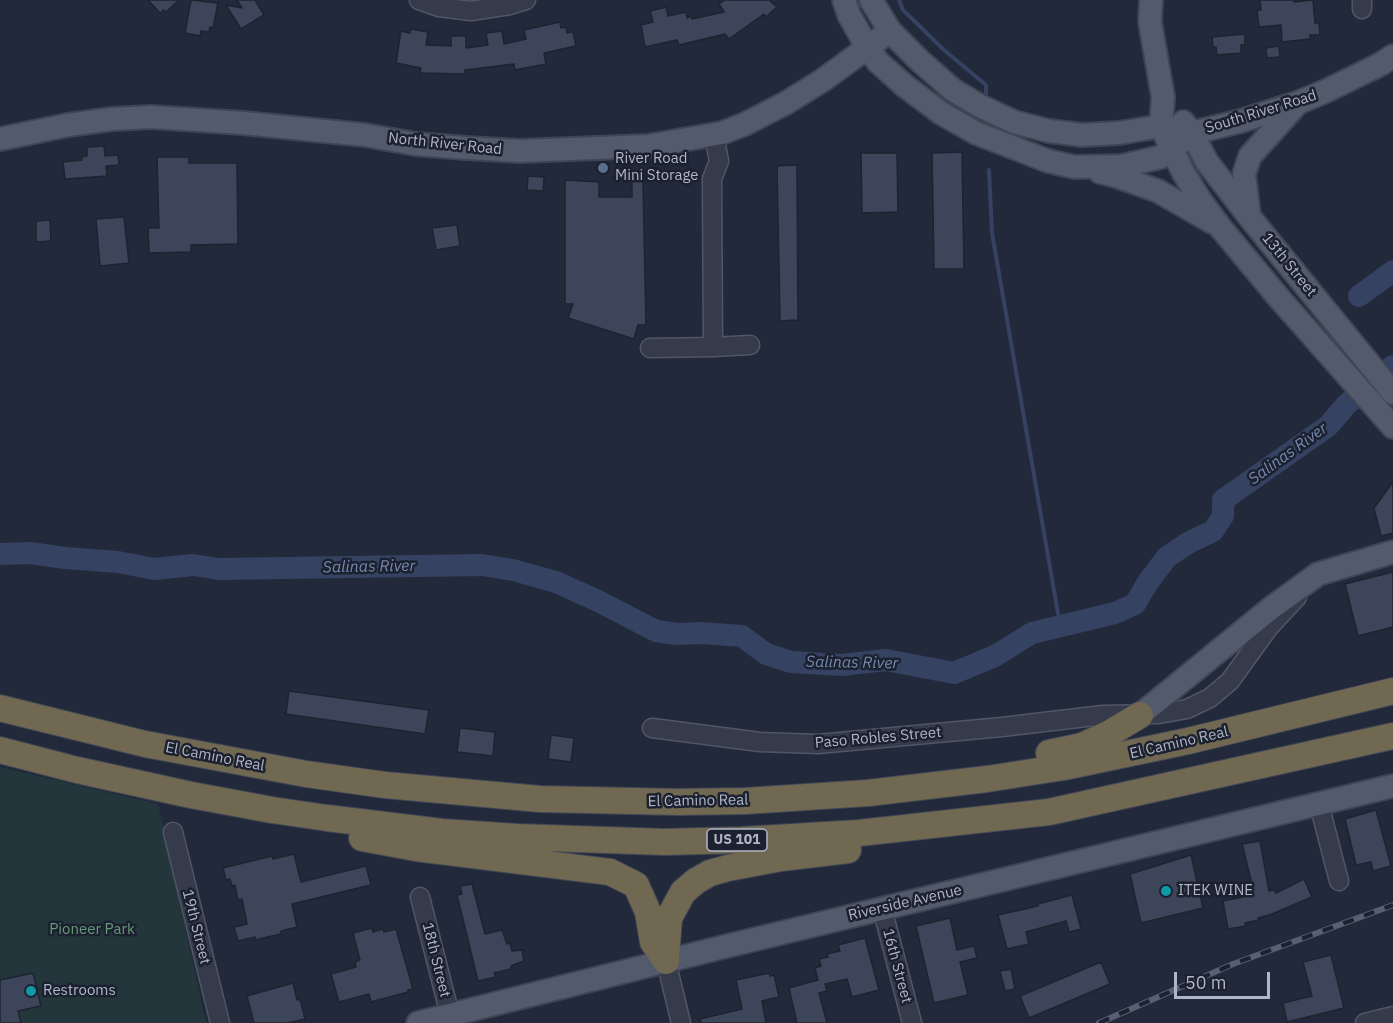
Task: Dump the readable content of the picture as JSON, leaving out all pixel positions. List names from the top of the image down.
{
  "streets": {
    "highway": ["El Camino Real", "US 101"],
    "main road": [
      "South River Road",
      "North River Road",
      "13th Street",
      "Paso Robles Street",
      "Riverside Avenue"
    ],
    "street": ["19th Street", "18th Street", "16th Street"]
  },
  "crossings": [
    ["South River Road", "13th Street"],
    ["Riverside Avenue", "18th Street"],
    ["Riverside Avenue", "16th Street"]
  ],
  "water": ["Salinas River"],
  "parks": ["Pioneer Park"],
  "places": ["River Road Mini Storage", "ITEK WINE", "Restrooms"],
  "scale_bar": "50 m"
}
